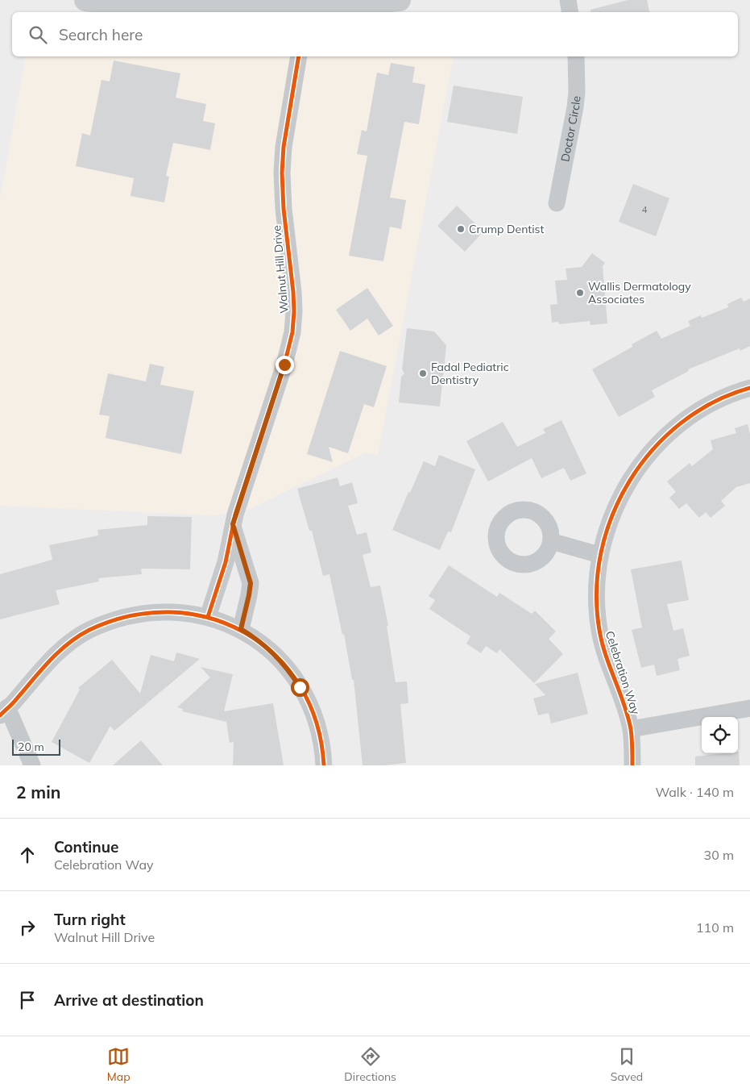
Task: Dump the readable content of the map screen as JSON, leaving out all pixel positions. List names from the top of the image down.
{
  "streets": {
    "street": ["Doctor Circle", "Walnut Hill Drive", "Celebration Way"]
  },
  "places": ["Crump Dentist", "Wallis Dermatology Associates", "Fadal Pediatric Dentistry"],
  "house_numbers": ["4"],
  "scale_bar": "20 m",
  "page": {
    "search": "Search here",
    "scale": "20 m",
    "heading": ["2 min", "Walk · 140 m"],
    "list": [
      ["Continue", "Celebration Way", "30 m"],
      ["Turn right", "Walnut Hill Drive", "110 m"],
      "Arrive at destination"
    ],
    "nav": ["Map", "Directions", "Saved"]
  }
}
